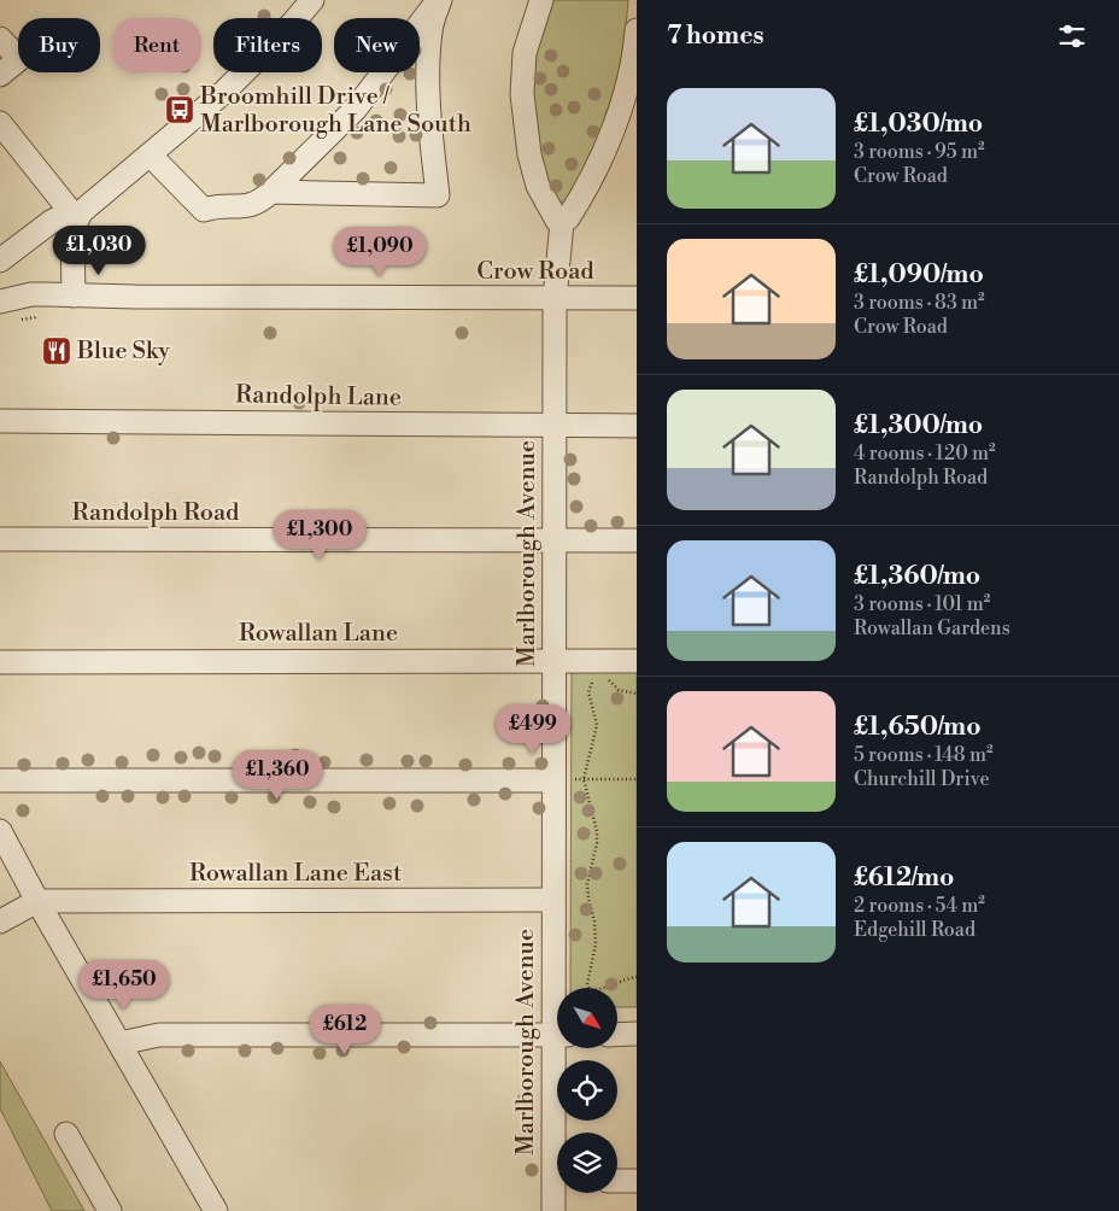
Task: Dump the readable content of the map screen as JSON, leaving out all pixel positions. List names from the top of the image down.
{
  "streets": {
    "street": [
      "Crow Road",
      "Randolph Lane",
      "Randolph Road",
      "Marlborough Avenue",
      "Rowallan Lane",
      "Rowallan Lane East"
    ]
  },
  "crossings": [
    ["Crow Road", "Marlborough Avenue"],
    ["Randolph Lane", "Marlborough Avenue"],
    ["Randolph Road", "Marlborough Avenue"],
    ["Marlborough Avenue", "Rowallan Lane"],
    ["Marlborough Avenue", "Rowallan Lane East"]
  ],
  "places": {
    "bus stop": ["Broomhill Drive / Marlborough Lane South"],
    "restaurant": ["Blue Sky"]
  },
  "north": "bottom right",
  "page": {
    "heading": "7 homes",
    "chip": [
      "Buy",
      "Rent",
      "Filters",
      "New"
    ],
    "list": [
      {
        "name": "£1,030/mo",
        "note": "3 rooms · 95 m² · Crow Road"
      },
      {
        "name": "£1,090/mo",
        "note": "3 rooms · 83 m² · Crow Road"
      },
      {
        "name": "£1,300/mo",
        "note": "4 rooms · 120 m² · Randolph Road"
      },
      {
        "name": "£1,360/mo",
        "note": "3 rooms · 101 m² · Rowallan Gardens"
      },
      {
        "name": "£1,650/mo",
        "note": "5 rooms · 148 m² · Churchill Drive"
      },
      {
        "name": "£612/mo",
        "note": "2 rooms · 54 m² · Edgehill Road"
      }
    ],
    "price": [
      "£1,030",
      "£1,090",
      "£1,300",
      "£499",
      "£1,360",
      "£1,650",
      "£612"
    ]
  }
}
